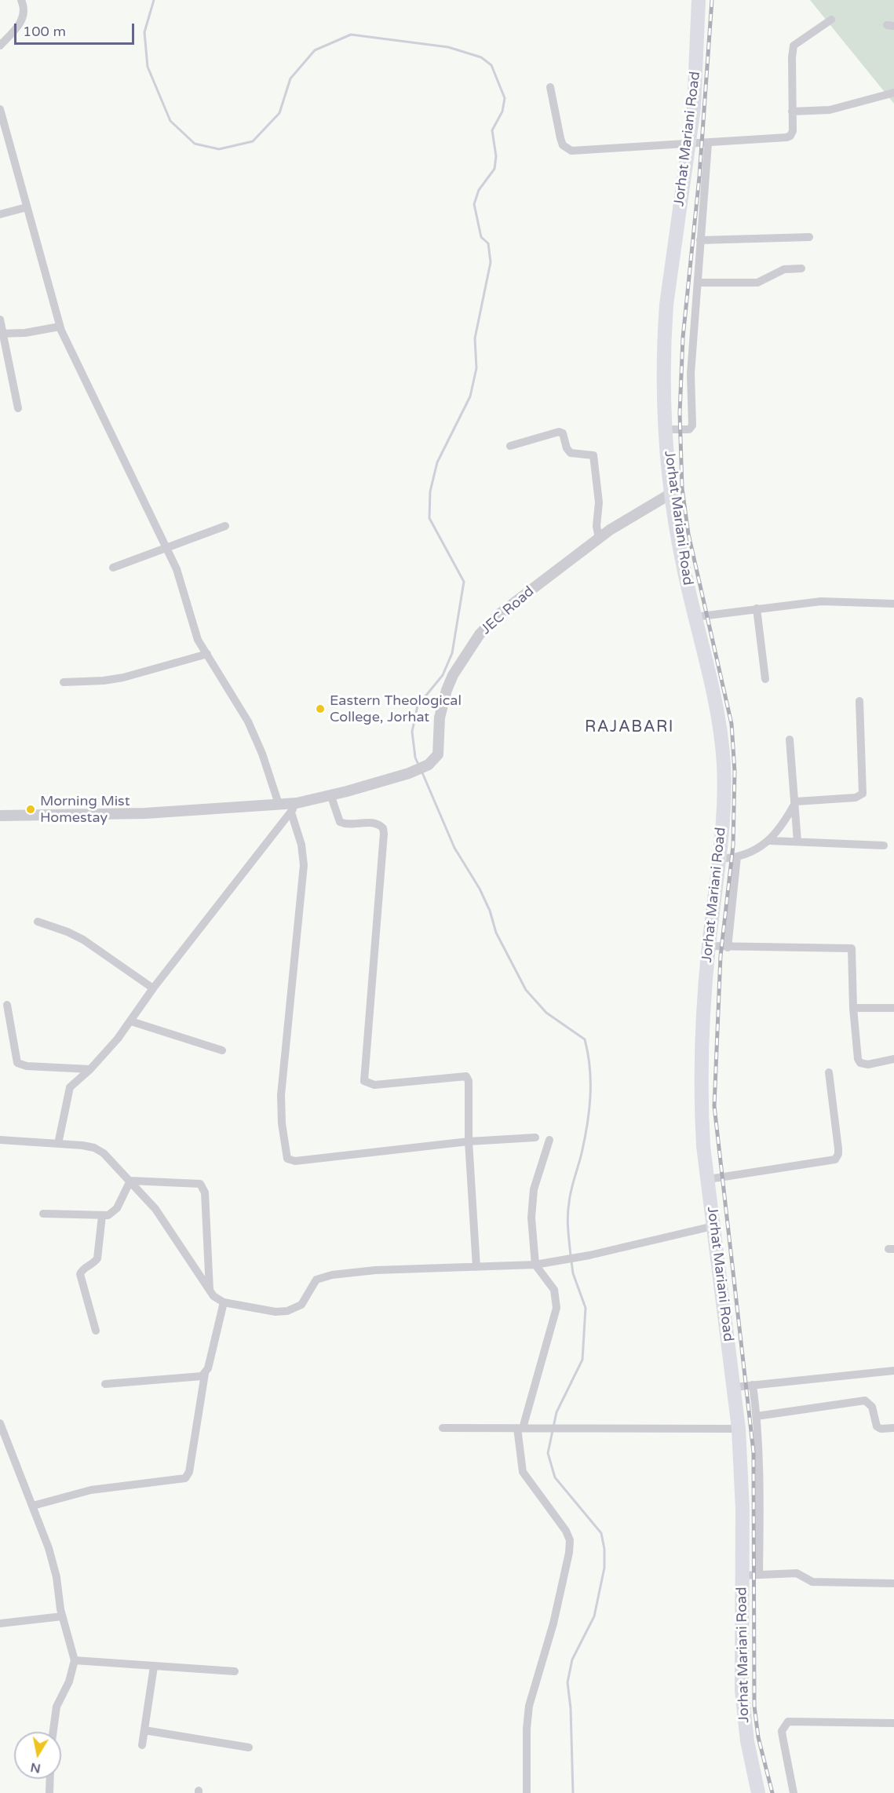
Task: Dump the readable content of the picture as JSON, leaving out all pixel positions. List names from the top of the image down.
{
  "streets": {
    "highway": ["Jorhat Mariani Road"],
    "street": ["JEC Road"]
  },
  "crossings": [
    ["Jorhat Mariani Road", "JEC Road"]
  ],
  "districts": ["RAJABARI"],
  "places": ["Eastern Theological College, Jorhat", "Morning Mist Homestay"],
  "scale_bar": "100 m",
  "north": "bottom"
}
